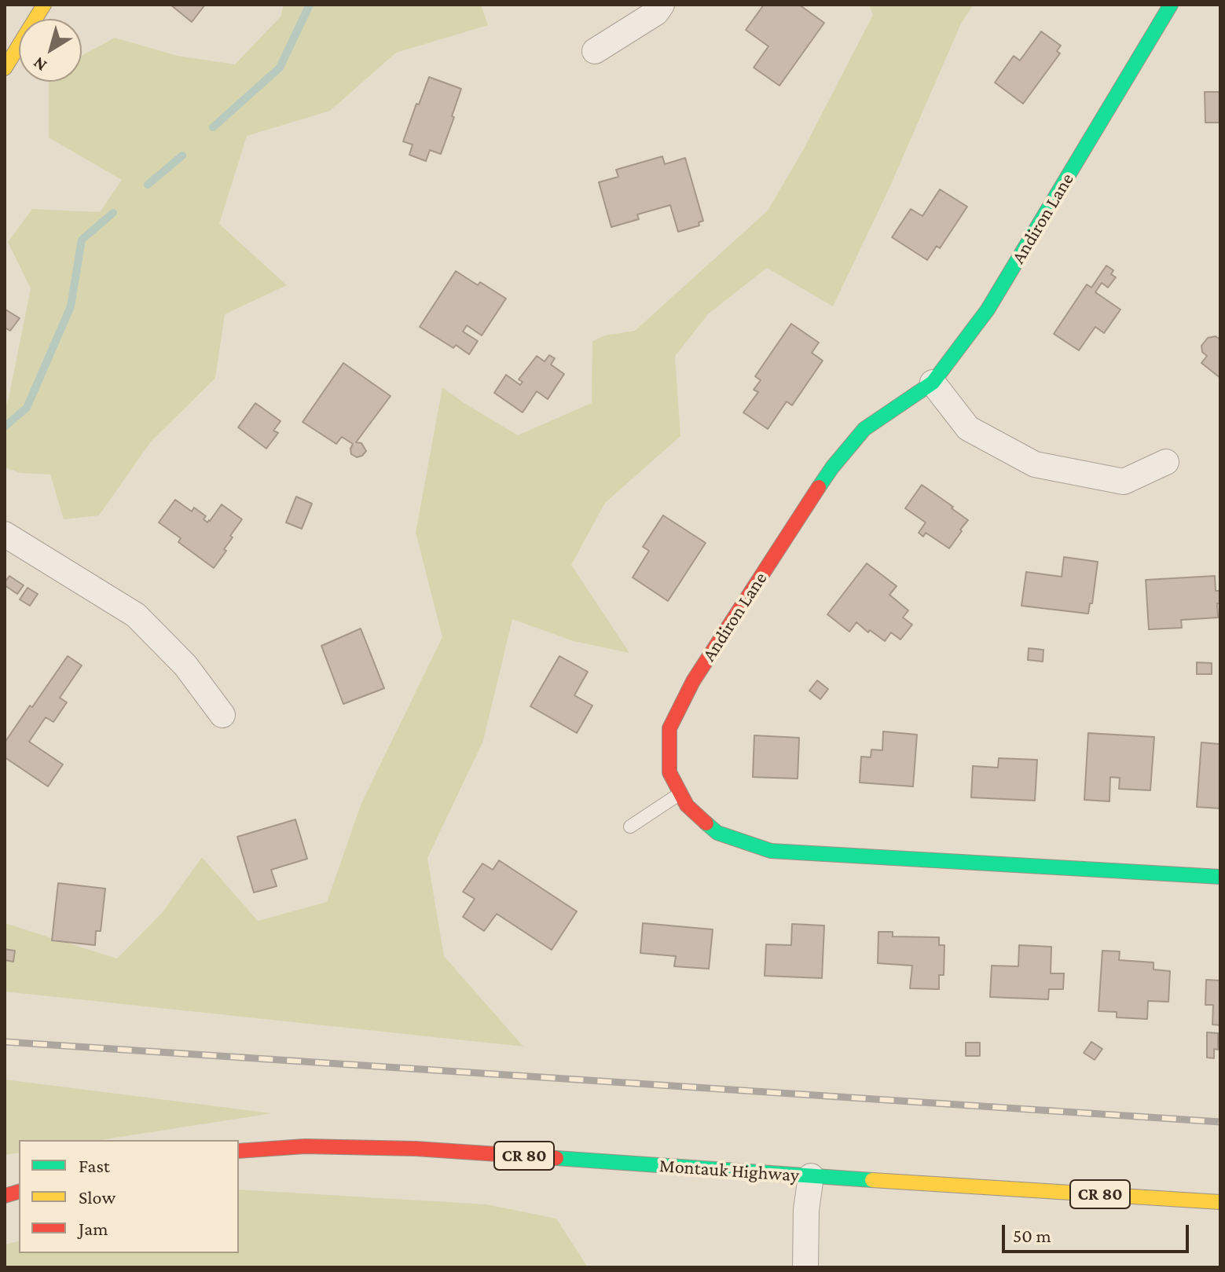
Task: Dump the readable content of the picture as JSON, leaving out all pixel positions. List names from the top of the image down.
{
  "streets": {
    "street": ["Andiron Lane", "CR 80", "Montauk Highway"]
  },
  "legend": ["Fast", "Slow", "Jam"],
  "scale_bar": "50 m",
  "north": "bottom left"
}
